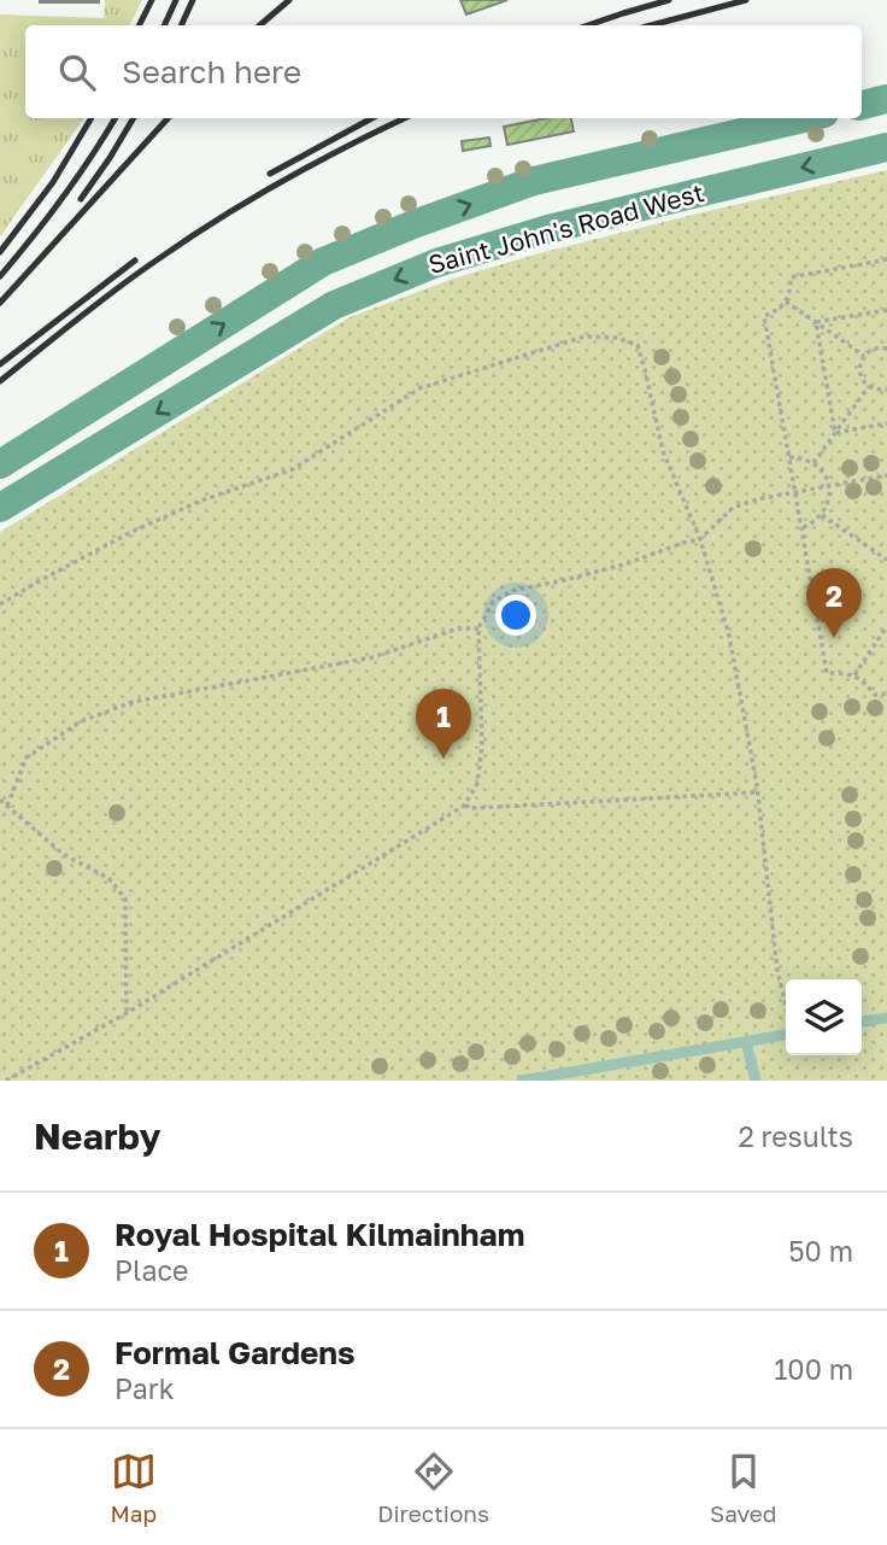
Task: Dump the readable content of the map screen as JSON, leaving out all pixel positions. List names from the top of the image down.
{
  "streets": {
    "main road": ["Saint John's Road West"]
  },
  "page": {
    "search": "Search here",
    "pins": ["2", "1"],
    "heading": ["Nearby", "2 results"],
    "list": [
      {
        "mark": "1",
        "name": "Royal Hospital Kilmainham",
        "note": "Place",
        "value": "50 m"
      },
      {
        "mark": "2",
        "name": "Formal Gardens",
        "note": "Park",
        "value": "100 m"
      }
    ],
    "nav": ["Map", "Directions", "Saved"]
  }
}
